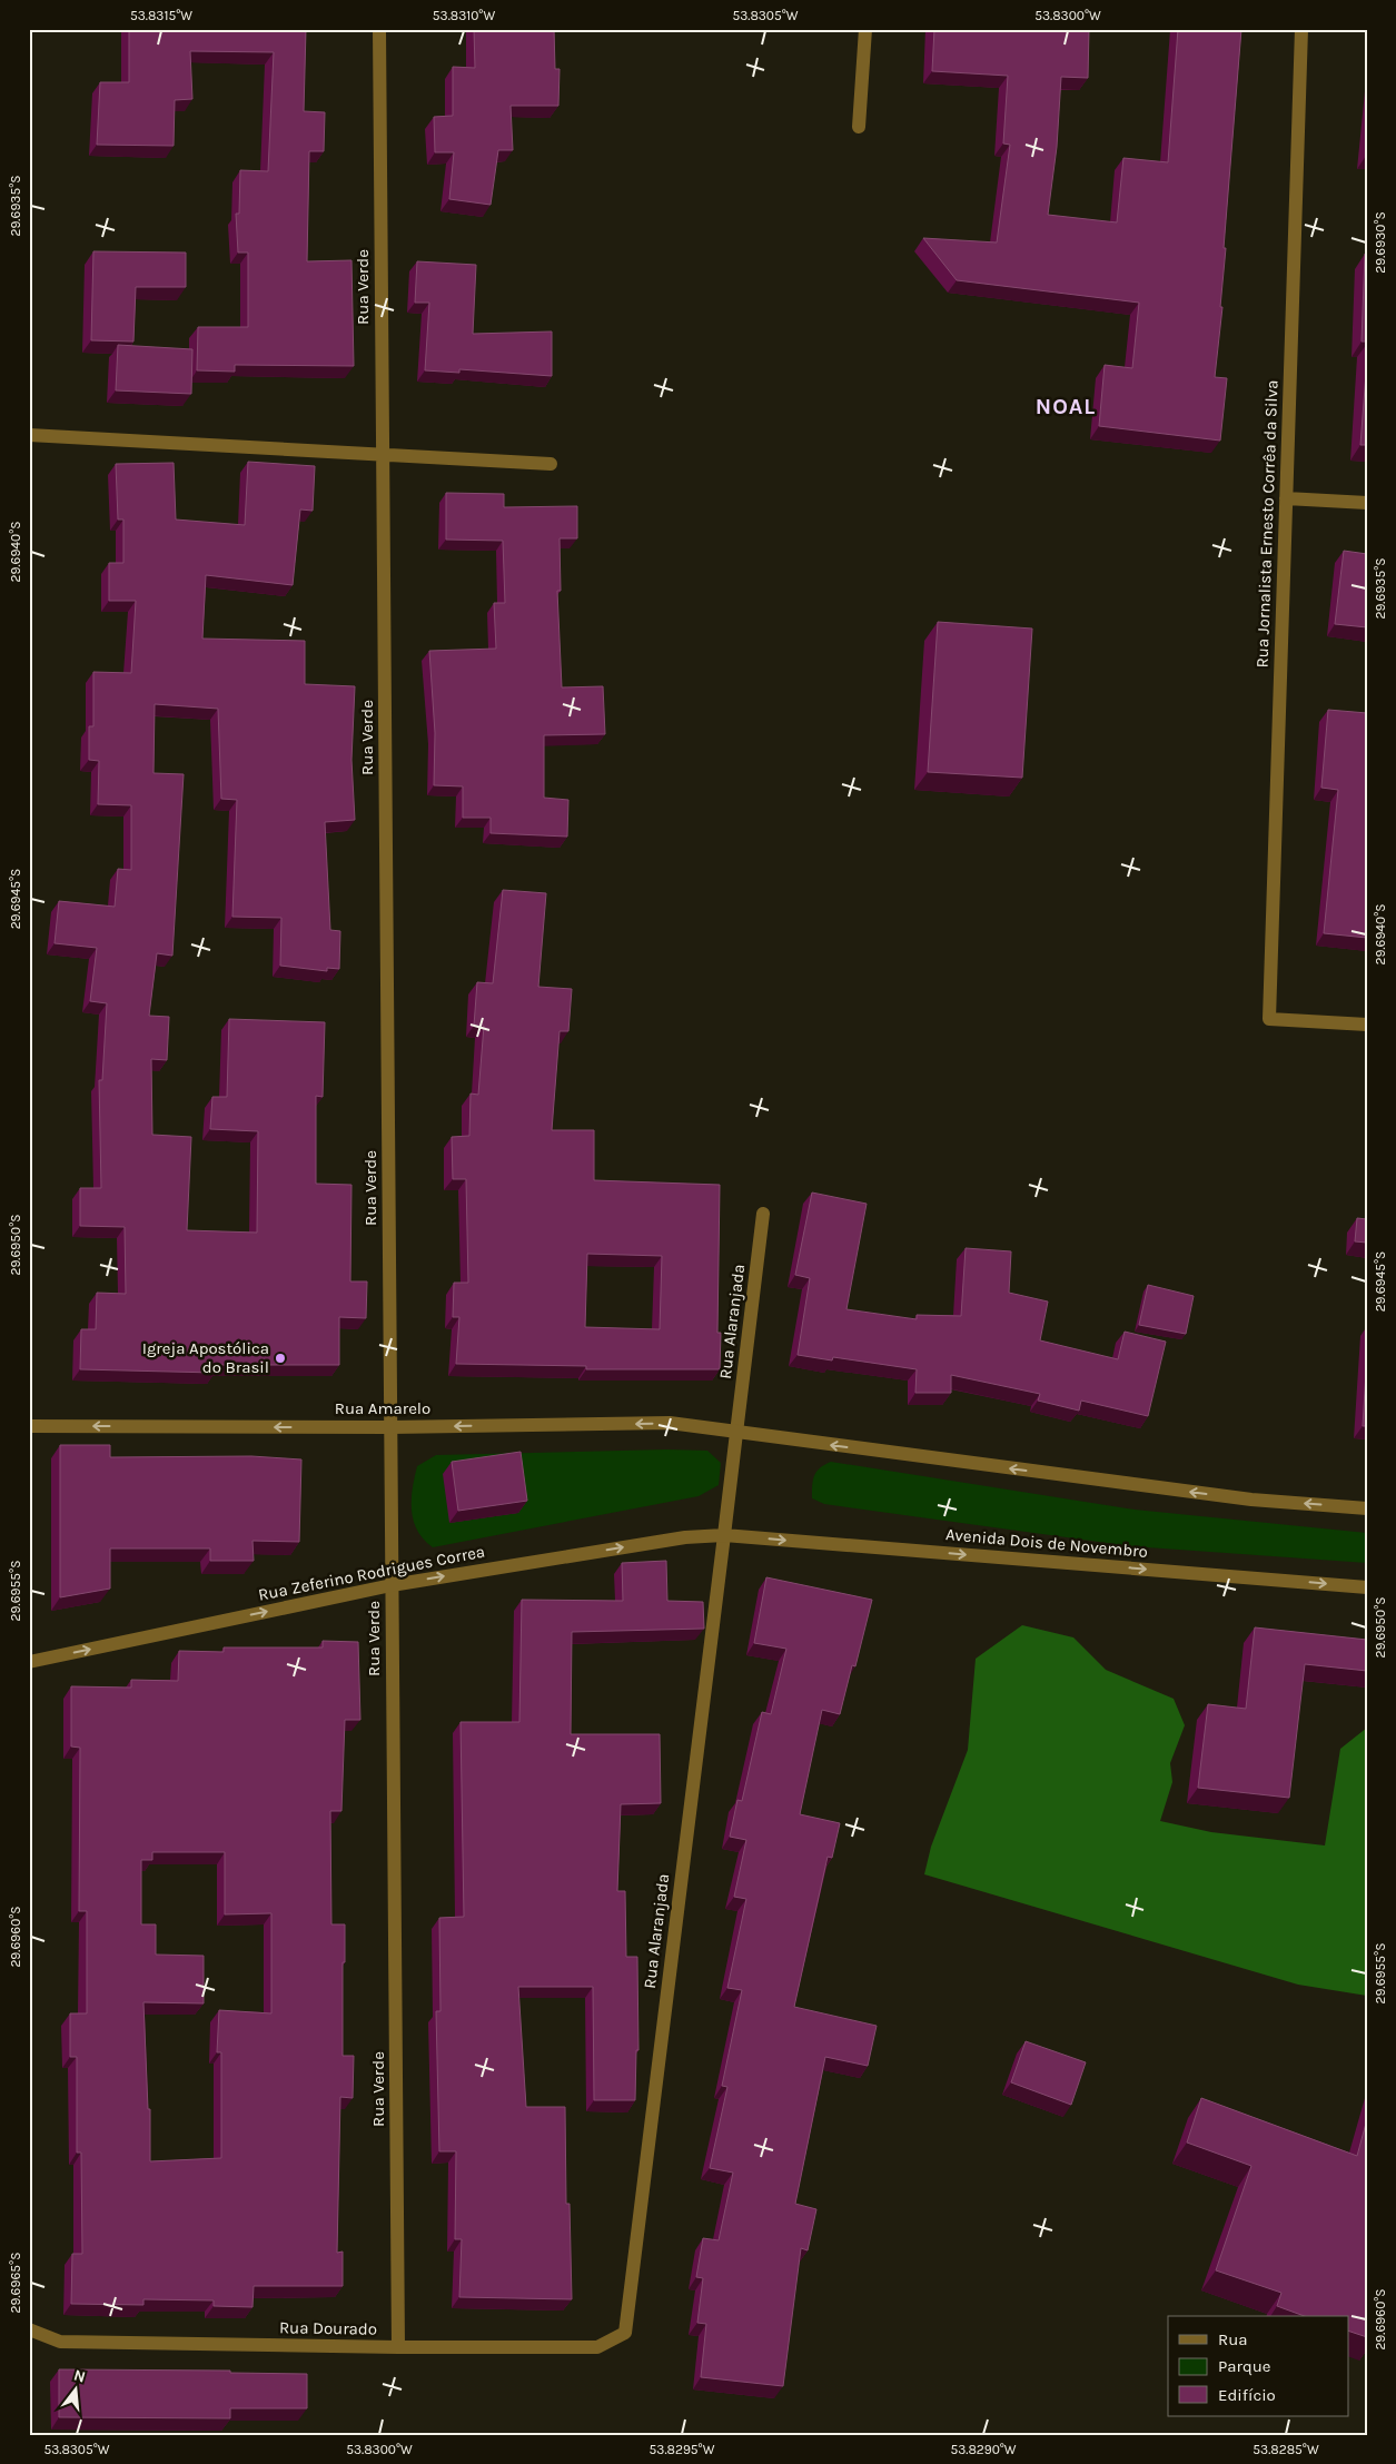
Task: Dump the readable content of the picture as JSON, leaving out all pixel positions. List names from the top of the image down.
{
  "streets": {
    "street": [
      "Rua Verde",
      "Rua Jornalista Ernesto Corrêa da Silva",
      "Rua Alaranjada",
      "Rua Amarelo",
      "Avenida Dois de Novembro",
      "Rua Zeferino Rodrigues Correa",
      "Rua Dourado"
    ]
  },
  "crossings": [
    ["Rua Verde", "Rua Amarelo"],
    ["Rua Verde", "Rua Zeferino Rodrigues Correa"],
    ["Rua Verde", "Rua Dourado"],
    ["Rua Alaranjada", "Rua Amarelo"],
    ["Rua Alaranjada", "Avenida Dois de Novembro"],
    ["Rua Alaranjada", "Rua Zeferino Rodrigues Correa"],
    ["Rua Alaranjada", "Rua Dourado"],
    ["Avenida Dois de Novembro", "Rua Zeferino Rodrigues Correa"]
  ],
  "one_way": ["Rua Amarelo", "Rua Zeferino Rodrigues Correa"],
  "districts": ["NOAL"],
  "places": ["Igreja Apostólica do Brasil"],
  "legend": ["Rua", "Parque", "Edifício"],
  "north": "top",
  "coordinates": [
    "53.8315°W",
    "53.8310°W",
    "53.8305°W",
    "53.8300°W",
    "29.6935°S",
    "29.6930°S",
    "29.6940°S",
    "29.6945°S",
    "29.6950°S",
    "29.6955°S",
    "29.6960°S",
    "29.6965°S",
    "53.8295°W",
    "53.8290°W",
    "53.8285°W"
  ]
}
